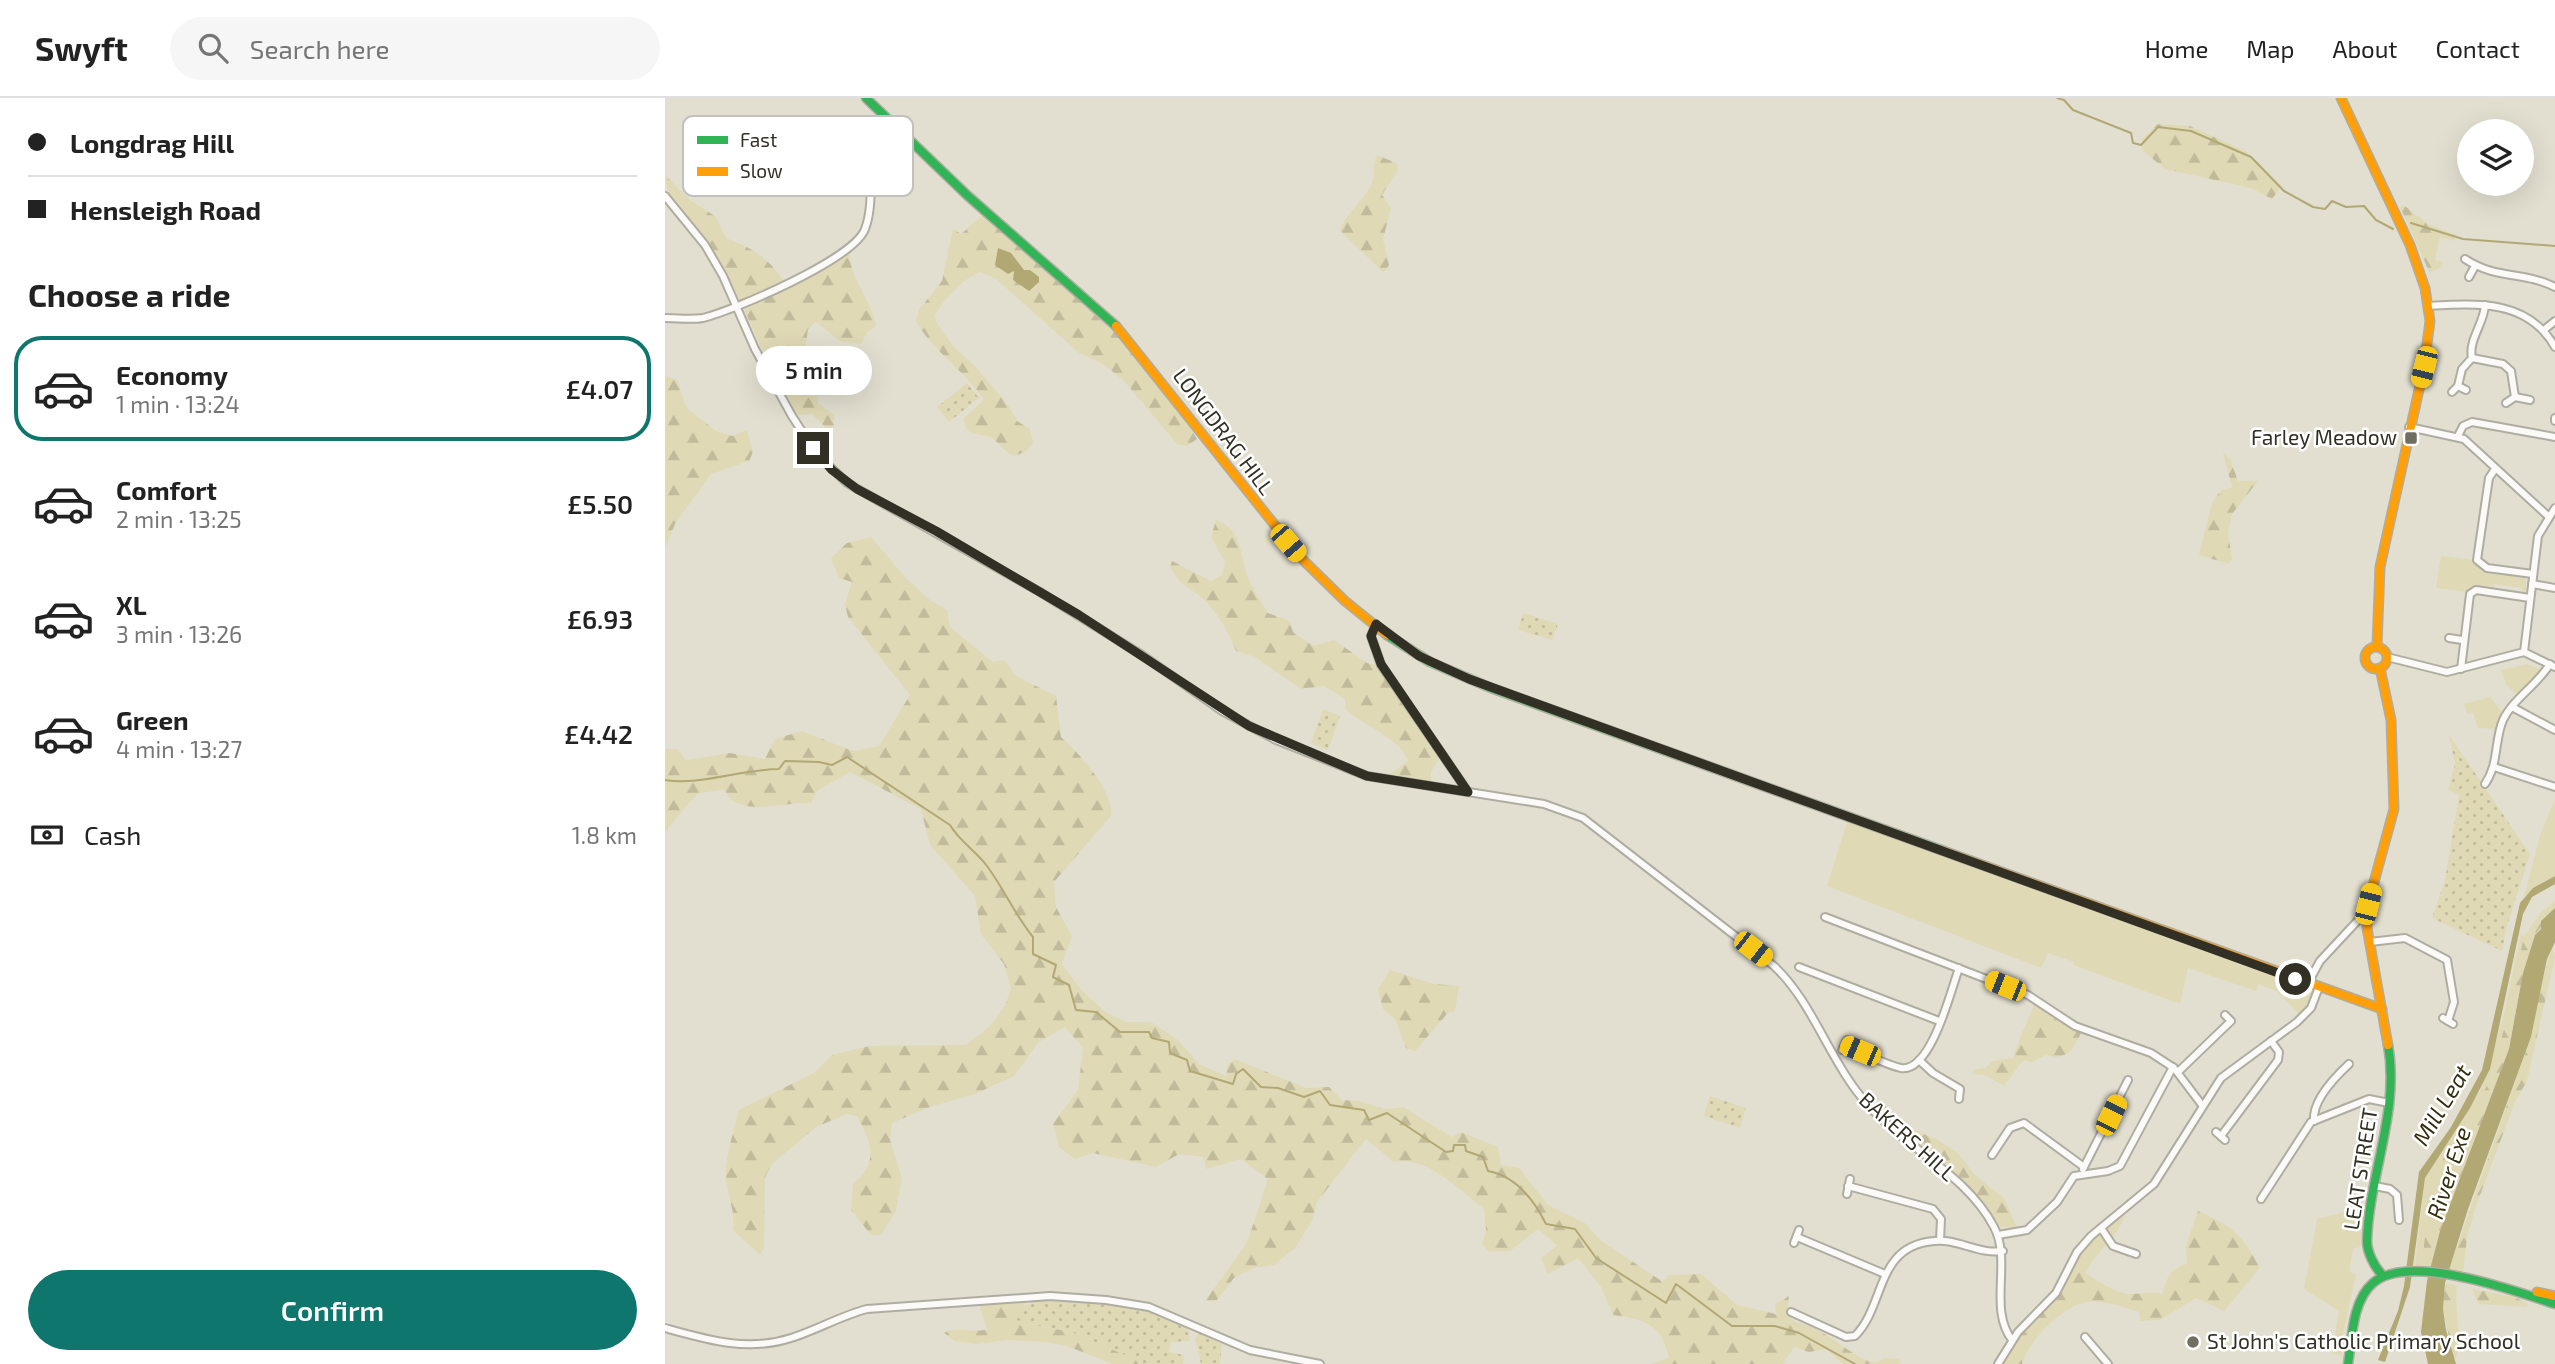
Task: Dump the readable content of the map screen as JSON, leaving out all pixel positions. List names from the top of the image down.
{
  "streets": {
    "main road": ["LONGDRAG HILL", "LEAT STREET"],
    "street": ["BAKERS HILL"]
  },
  "crossings": [
    ["LONGDRAG HILL", "LEAT STREET"]
  ],
  "water": ["Mill Leat", "River Exe"],
  "places": {
    "transit": ["Farley Meadow"],
    "other": ["St John's Catholic Primary School"]
  },
  "legend": ["Fast", "Slow"],
  "page": {
    "header": "Swyft",
    "search": "Search here",
    "nav": [
      "Home",
      "Map",
      "About",
      "Contact"
    ],
    "banner": ["Longdrag Hill", "Hensleigh Road"],
    "heading": "Choose a ride",
    "list": [
      {
        "name": "Economy",
        "note": "1 min · 13:24",
        "value": "£4.07"
      },
      {
        "name": "Comfort",
        "note": "2 min · 13:25",
        "value": "£5.50"
      },
      {
        "name": "XL",
        "note": "3 min · 13:26",
        "value": "£6.93"
      },
      {
        "name": "Green",
        "note": "4 min · 13:27",
        "value": "£4.42"
      }
    ],
    "bubble": "5 min",
    "pay": ["Cash", "1.8 km"],
    "buttons": "Confirm"
  }
}
